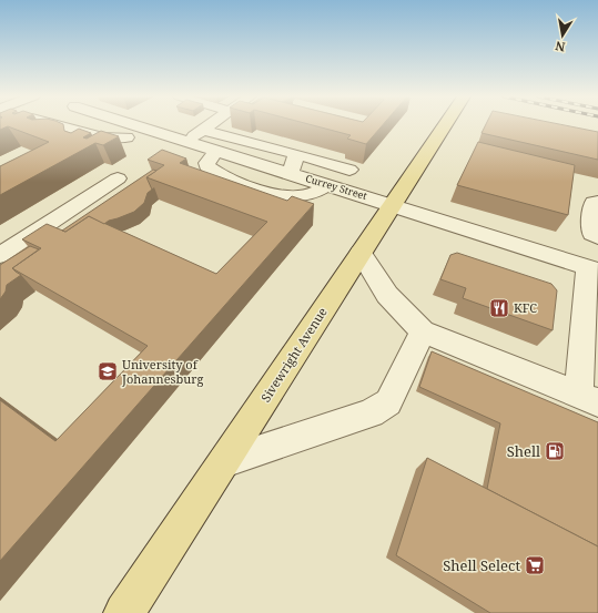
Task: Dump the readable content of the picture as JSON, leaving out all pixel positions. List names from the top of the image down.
{
  "streets": {
    "main road": ["Sivewright Avenue"],
    "street": ["Currey Street"]
  },
  "crossings": [
    ["Currey Street", "Sivewright Avenue"]
  ],
  "places": {
    "restaurant": ["KFC"],
    "school or university": ["University of Johannesburg"],
    "fuel station": ["Shell"],
    "supermarket": ["Shell Select"]
  },
  "north": "bottom"
}
